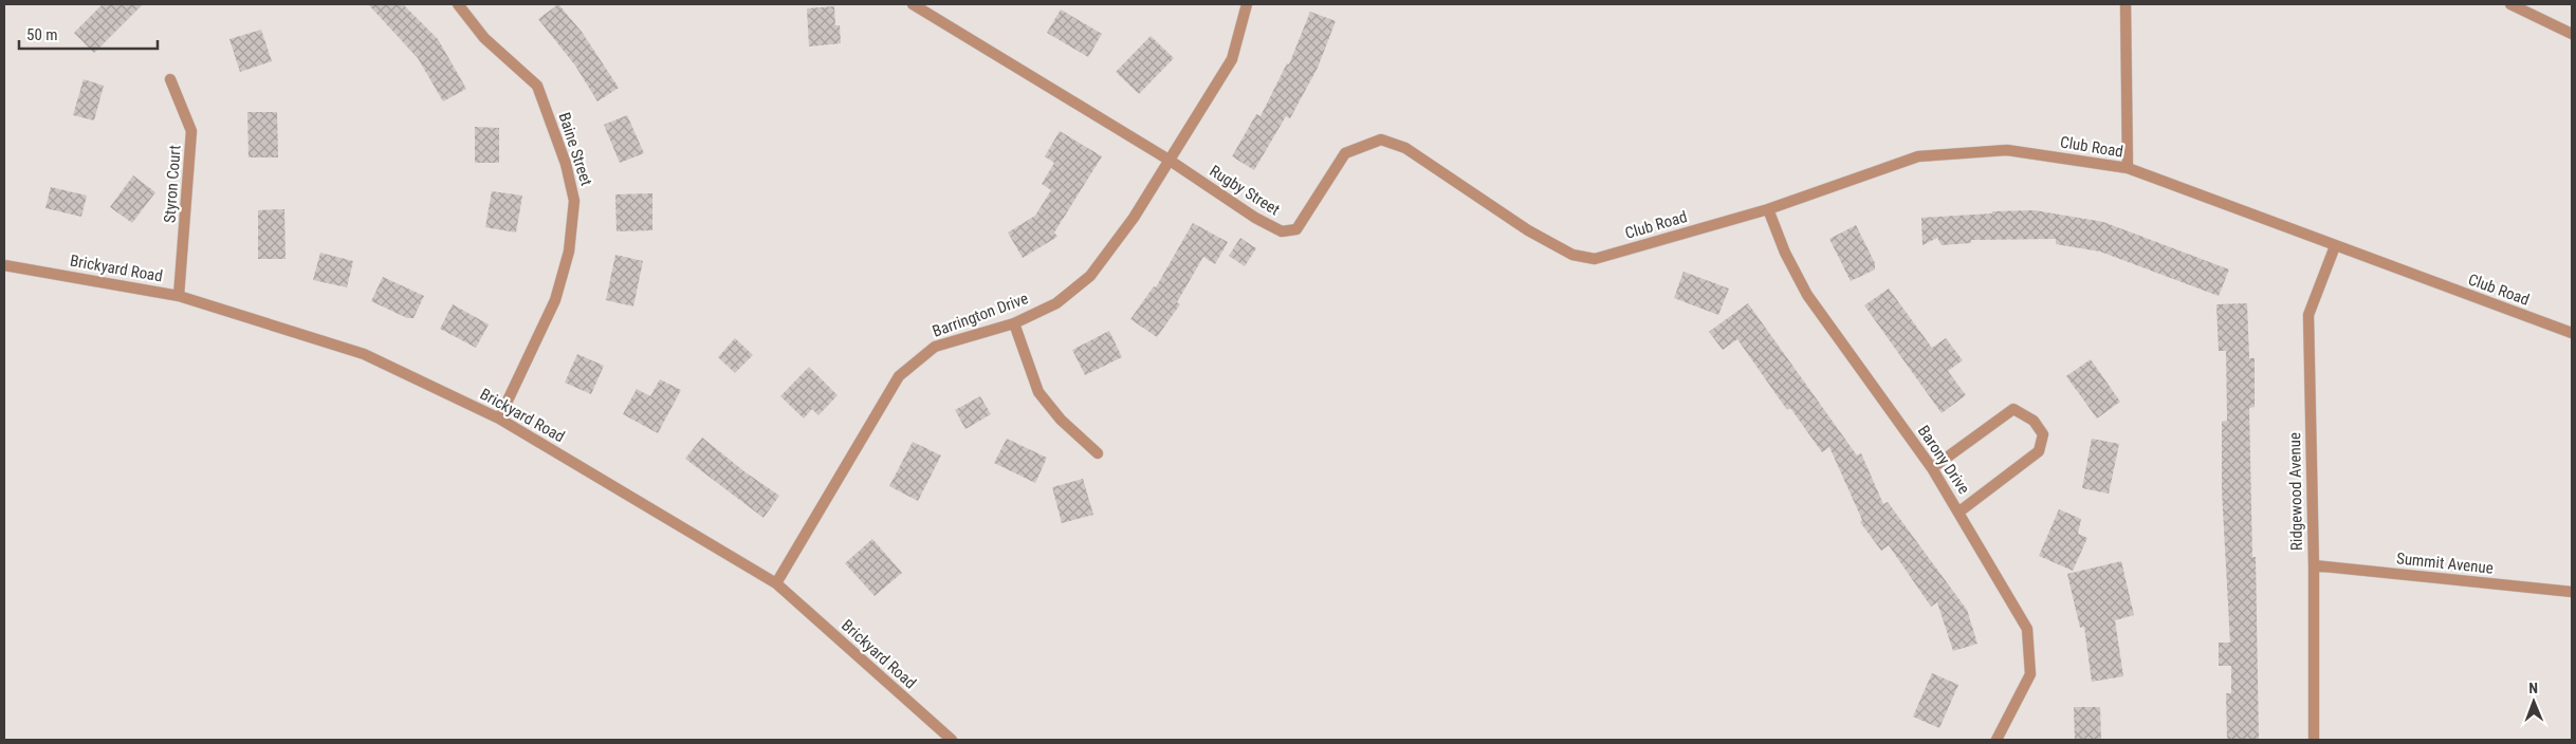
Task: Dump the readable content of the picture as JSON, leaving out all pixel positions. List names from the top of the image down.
{
  "streets": {
    "street": [
      "Club Road",
      "Baine Street",
      "Styron Court",
      "Rugby Street",
      "Brickyard Road",
      "Barrington Drive",
      "Barony Drive",
      "Ridgewood Avenue",
      "Summit Avenue"
    ]
  },
  "crossings": [
    ["Club Road", "Rugby Street"],
    ["Club Road", "Barony Drive"],
    ["Club Road", "Ridgewood Avenue"],
    ["Baine Street", "Brickyard Road"],
    ["Styron Court", "Brickyard Road"],
    ["Rugby Street", "Barrington Drive"],
    ["Brickyard Road", "Barrington Drive"],
    ["Ridgewood Avenue", "Summit Avenue"]
  ],
  "scale_bar": "50 m",
  "north": "top"
}
